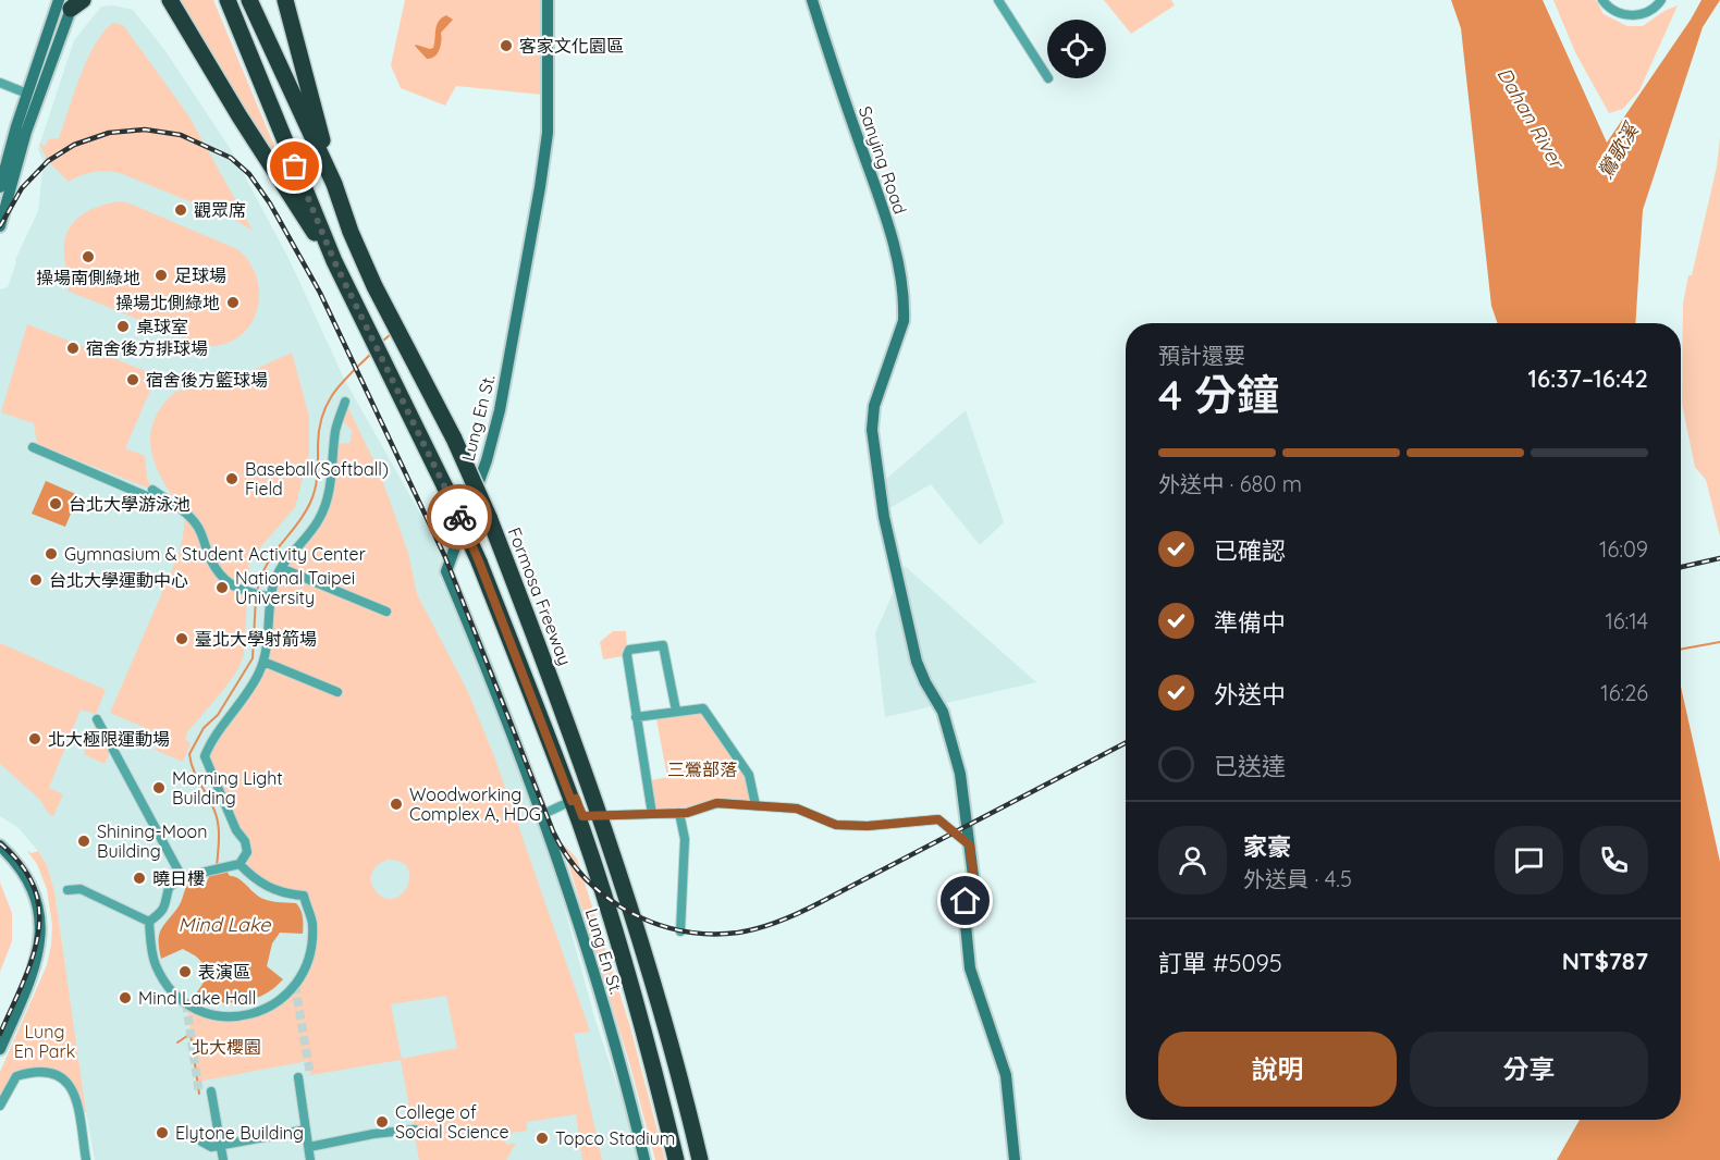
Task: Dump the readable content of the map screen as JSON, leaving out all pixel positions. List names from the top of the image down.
{
  "streets": {
    "highway": ["Formosa Freeway"],
    "street": ["Sanying Road", "Lung En St."]
  },
  "water": ["Dahan River", "鶯歌溪", "Mind Lake"],
  "parks": ["三鶯部落", "Lung En Park", "北大櫻園"],
  "places": [
    "客家文化園區",
    "觀眾席",
    "操場南側綠地",
    "足球場",
    "操場北側綠地",
    "桌球室",
    "宿舍後方排球場",
    "宿舍後方籃球場",
    "Baseball(Softball) Field",
    "台北大學游泳池",
    "Gymnasium & Student Activity Center",
    "台北大學運動中心",
    "National Taipei University",
    "臺北大學射箭場",
    "北大極限運動場",
    "Morning Light Building",
    "Woodworking Complex A, HDG",
    "Shining-Moon Building",
    "曉日樓",
    "表演區",
    "Mind Lake Hall",
    "College of Social Science",
    "Elytone Building",
    "Topco Stadium"
  ],
  "page": {
    "heading": ["4 分鐘", "預計還要", "16:37–16:42"],
    "panel": [
      "家豪",
      "外送員 · 4.5",
      "訂單 #5095",
      "NT$787"
    ],
    "bar": "外送中 · 680 m",
    "list": [
      ["已確認", "16:09"],
      ["準備中", "16:14"],
      ["外送中", "16:26"],
      "已送達"
    ],
    "buttons": ["說明", "分享"]
  }
}
